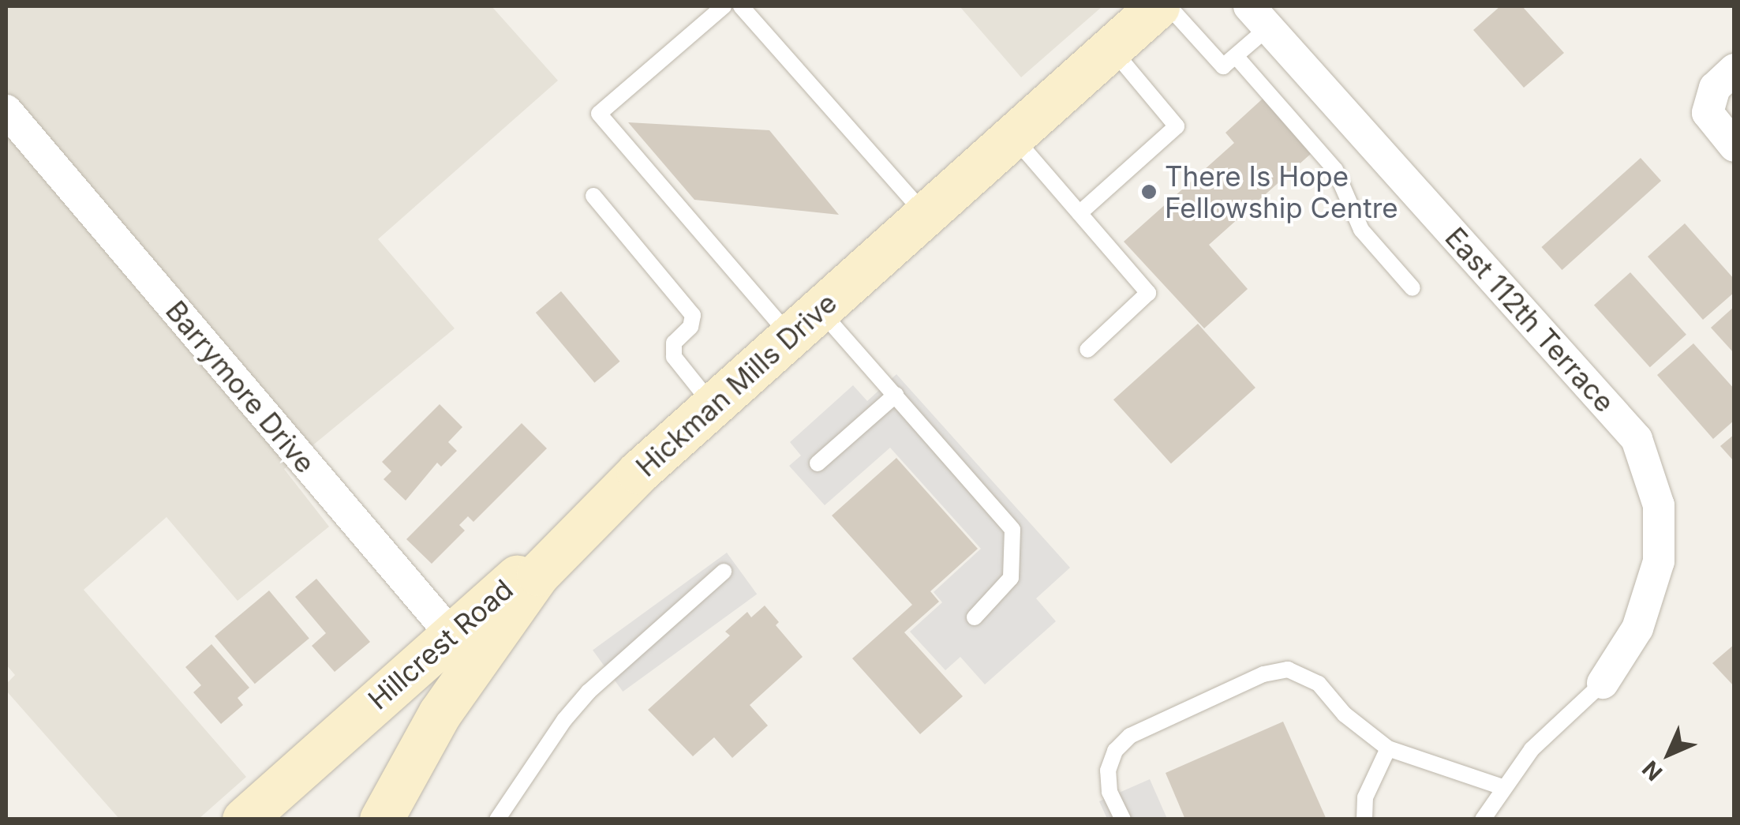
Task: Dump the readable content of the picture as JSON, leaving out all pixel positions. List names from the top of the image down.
{
  "streets": {
    "street": [
      "East 112th Terrace",
      "Hickman Mills Drive",
      "Barrymore Drive",
      "Hillcrest Road"
    ]
  },
  "crossings": [
    ["Hickman Mills Drive", "Hillcrest Road"],
    ["Barrymore Drive", "Hillcrest Road"]
  ],
  "places": ["There Is Hope Fellowship Centre"],
  "north": "bottom left"
}
